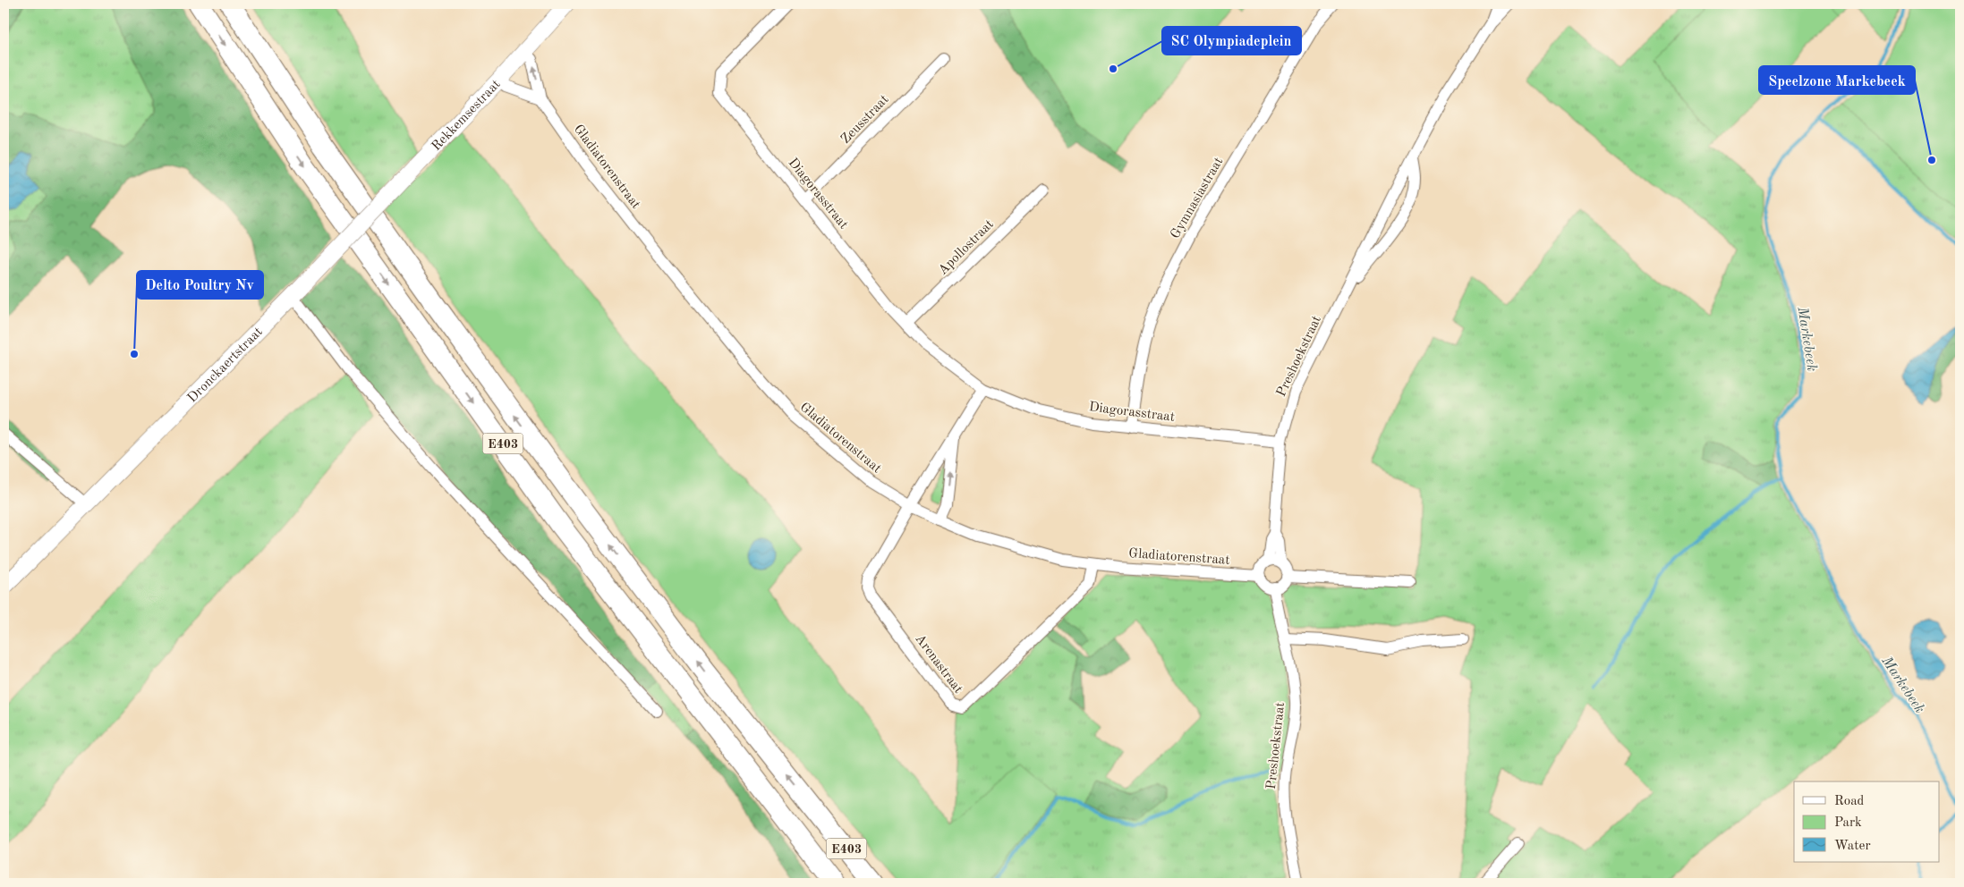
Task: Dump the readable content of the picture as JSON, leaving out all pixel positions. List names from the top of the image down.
{
  "streets": {
    "highway": ["E403"],
    "street": [
      "Rekkemsestraat",
      "Zeusstraat",
      "Gladiatorenstraat",
      "Diagorasstraat",
      "Gymnasiastraat",
      "Apollostraat",
      "Preshoekstraat",
      "Dronckaertstraat",
      "Arenastraat"
    ]
  },
  "crossings": [
    ["Rekkemsestraat", "Gladiatorenstraat"],
    ["Rekkemsestraat", "Dronckaertstraat"],
    ["Zeusstraat", "Diagorasstraat"],
    ["Gladiatorenstraat", "Preshoekstraat"],
    ["Gladiatorenstraat", "Arenastraat"],
    ["Diagorasstraat", "Gymnasiastraat"],
    ["Diagorasstraat", "Apollostraat"],
    ["Diagorasstraat", "Preshoekstraat"]
  ],
  "water": ["Markebeek"],
  "places": ["SC Olympiadeplein", "Speelzone Markebeek", "Delto Poultry Nv"],
  "legend": ["Road", "Park", "Water"]
}
